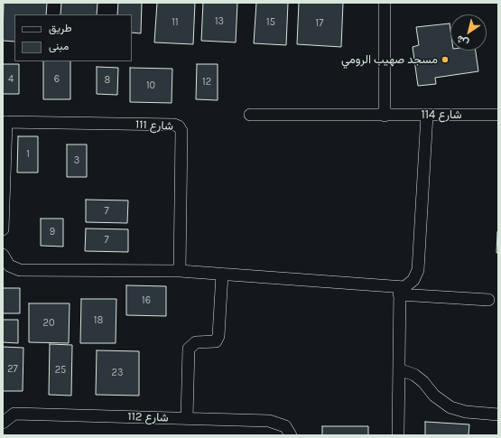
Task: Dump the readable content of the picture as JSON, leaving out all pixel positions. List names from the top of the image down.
{
  "streets": {
    "street": ["شارع 114", "شارع 111", "شارع 112"]
  },
  "places": ["مسجد صهيب الرومي"],
  "house_numbers": [
    "13",
    "11",
    "15",
    "17",
    "4",
    "6",
    "8",
    "12",
    "10",
    "1",
    "3",
    "7",
    "9",
    "7",
    "16",
    "18",
    "20",
    "27",
    "25",
    "23"
  ],
  "legend": ["طريق", "مبنى"],
  "north": "bottom left"
}
